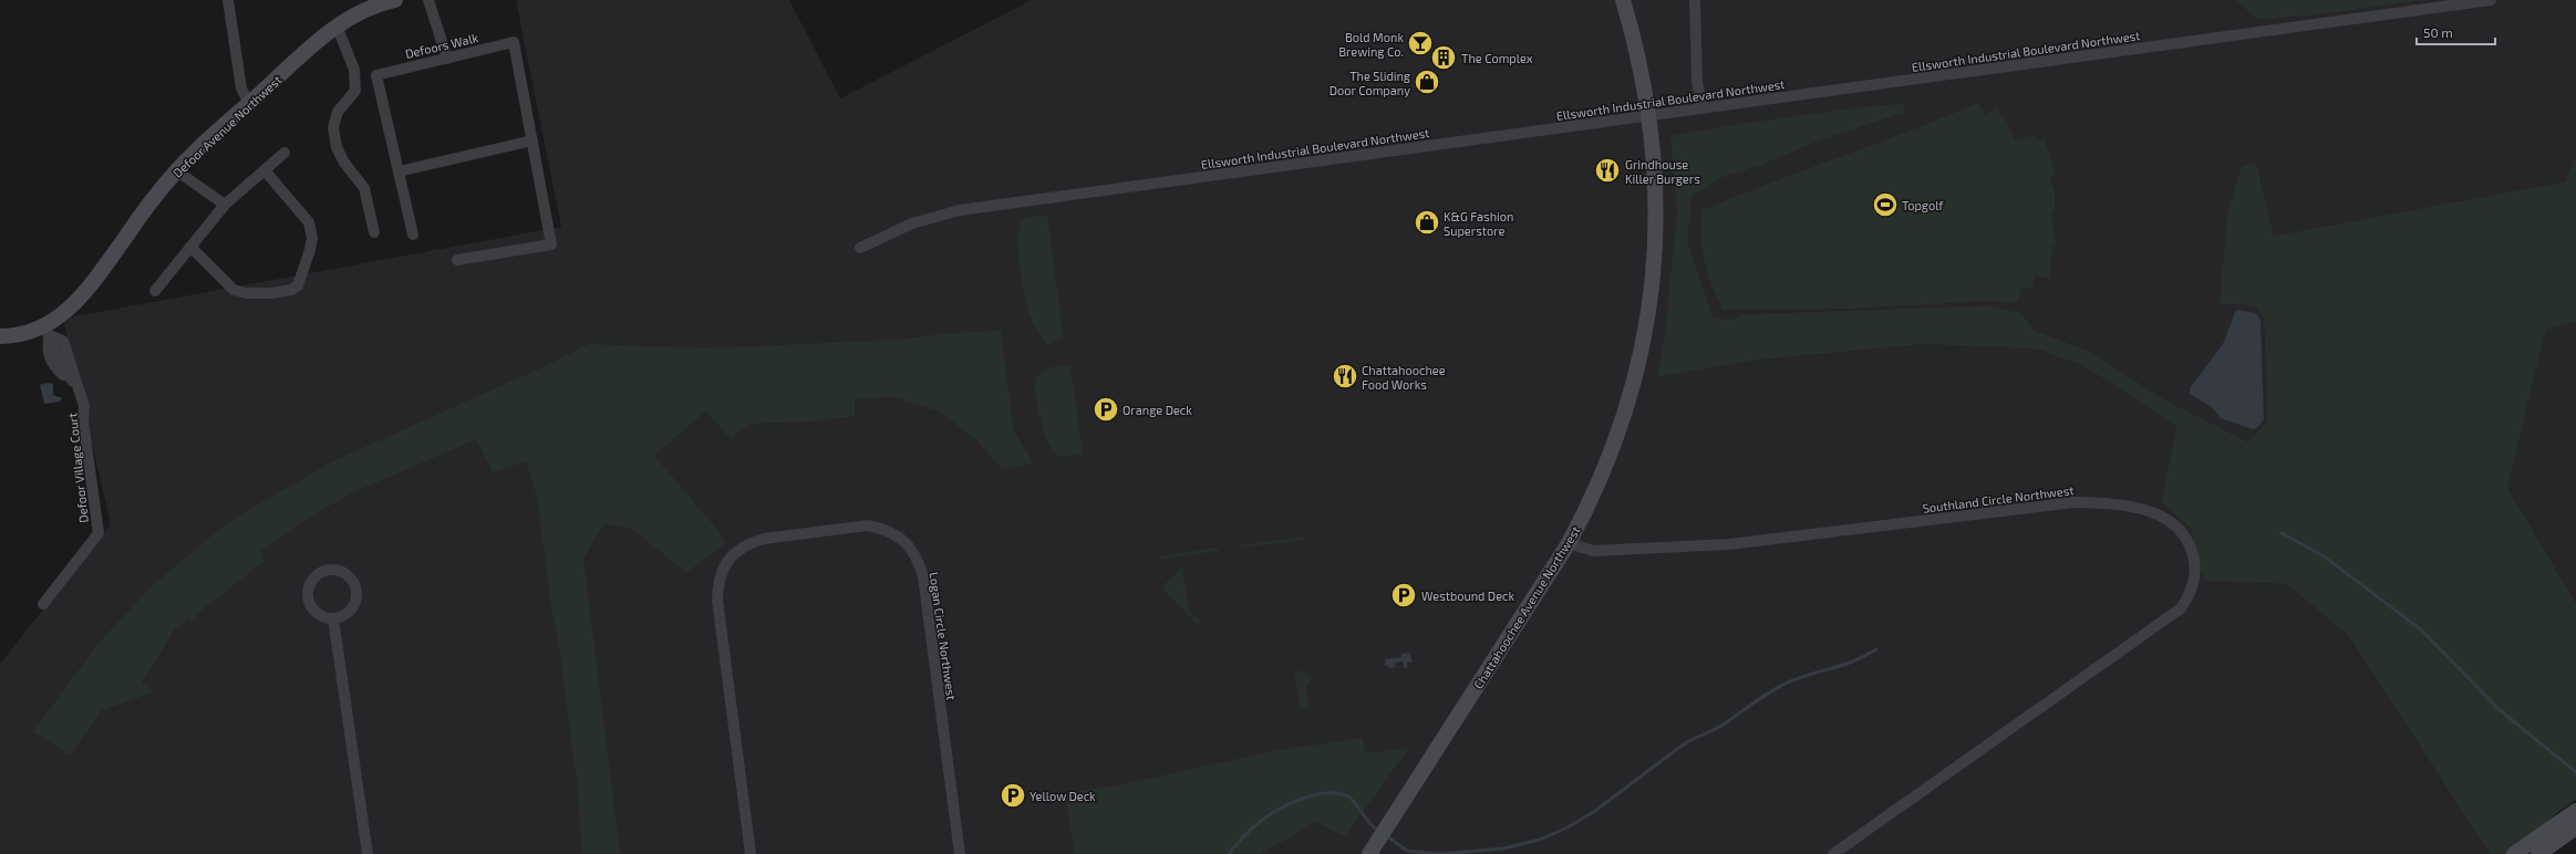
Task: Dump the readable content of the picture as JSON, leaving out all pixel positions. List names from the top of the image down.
{
  "streets": {
    "street": [
      "Defoors Walk",
      "Ellsworth Industrial Boulevard Northwest",
      "Defoor Avenue Northwest",
      "Defoor Village Court",
      "Southland Circle Northwest",
      "Chattahoochee Avenue Northwest",
      "Logan Circle Northwest"
    ]
  },
  "crossings": [
    ["Ellsworth Industrial Boulevard Northwest", "Chattahoochee Avenue Northwest"],
    ["Defoor Avenue Northwest", "Defoor Village Court"],
    ["Southland Circle Northwest", "Chattahoochee Avenue Northwest"]
  ],
  "places": {
    "bar": ["Bold Monk Brewing Co."],
    "building": ["The Complex"],
    "shop": ["The Sliding Door Company", "K&G Fashion Superstore"],
    "restaurant": ["Grindhouse Killer Burgers", "Chattahoochee Food Works"],
    "sports": ["Topgolf"],
    "parking": ["Orange Deck", "Westbound Deck", "Yellow Deck"]
  },
  "scale_bar": "50 m"
}
